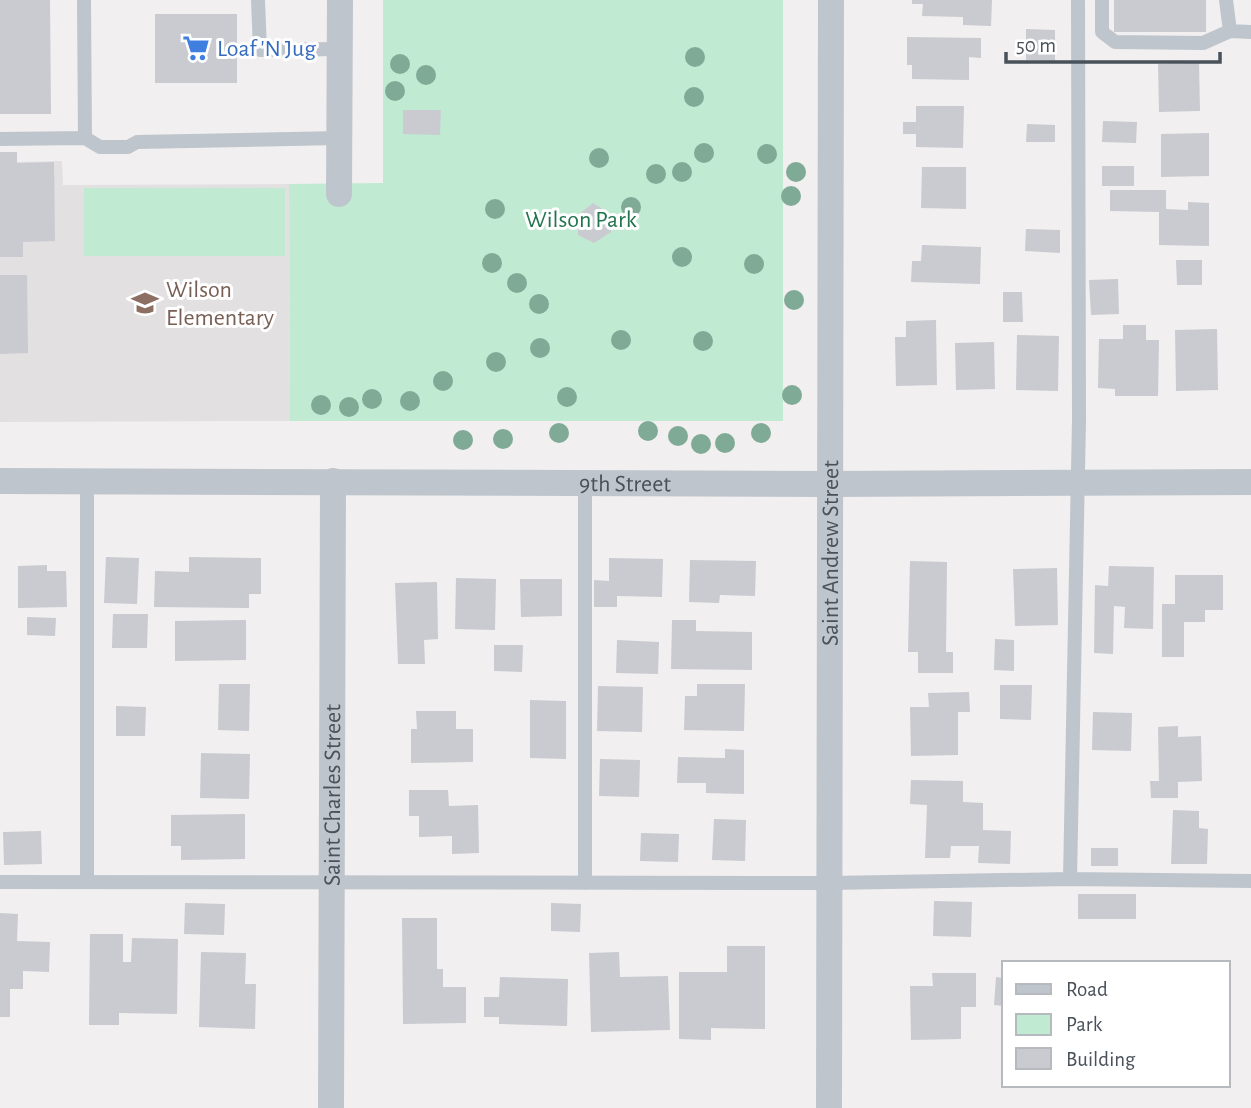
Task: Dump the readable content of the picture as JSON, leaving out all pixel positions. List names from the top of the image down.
{
  "streets": {
    "street": ["9th Street", "Saint Andrew Street", "Saint Charles Street"]
  },
  "crossings": [
    ["9th Street", "Saint Andrew Street"],
    ["9th Street", "Saint Charles Street"]
  ],
  "parks": ["Wilson Park"],
  "places": {
    "supermarket": ["Loaf 'N Jug"],
    "school or university": ["Wilson Elementary"]
  },
  "legend": ["Road", "Park", "Building"],
  "scale_bar": "50 m"
}
